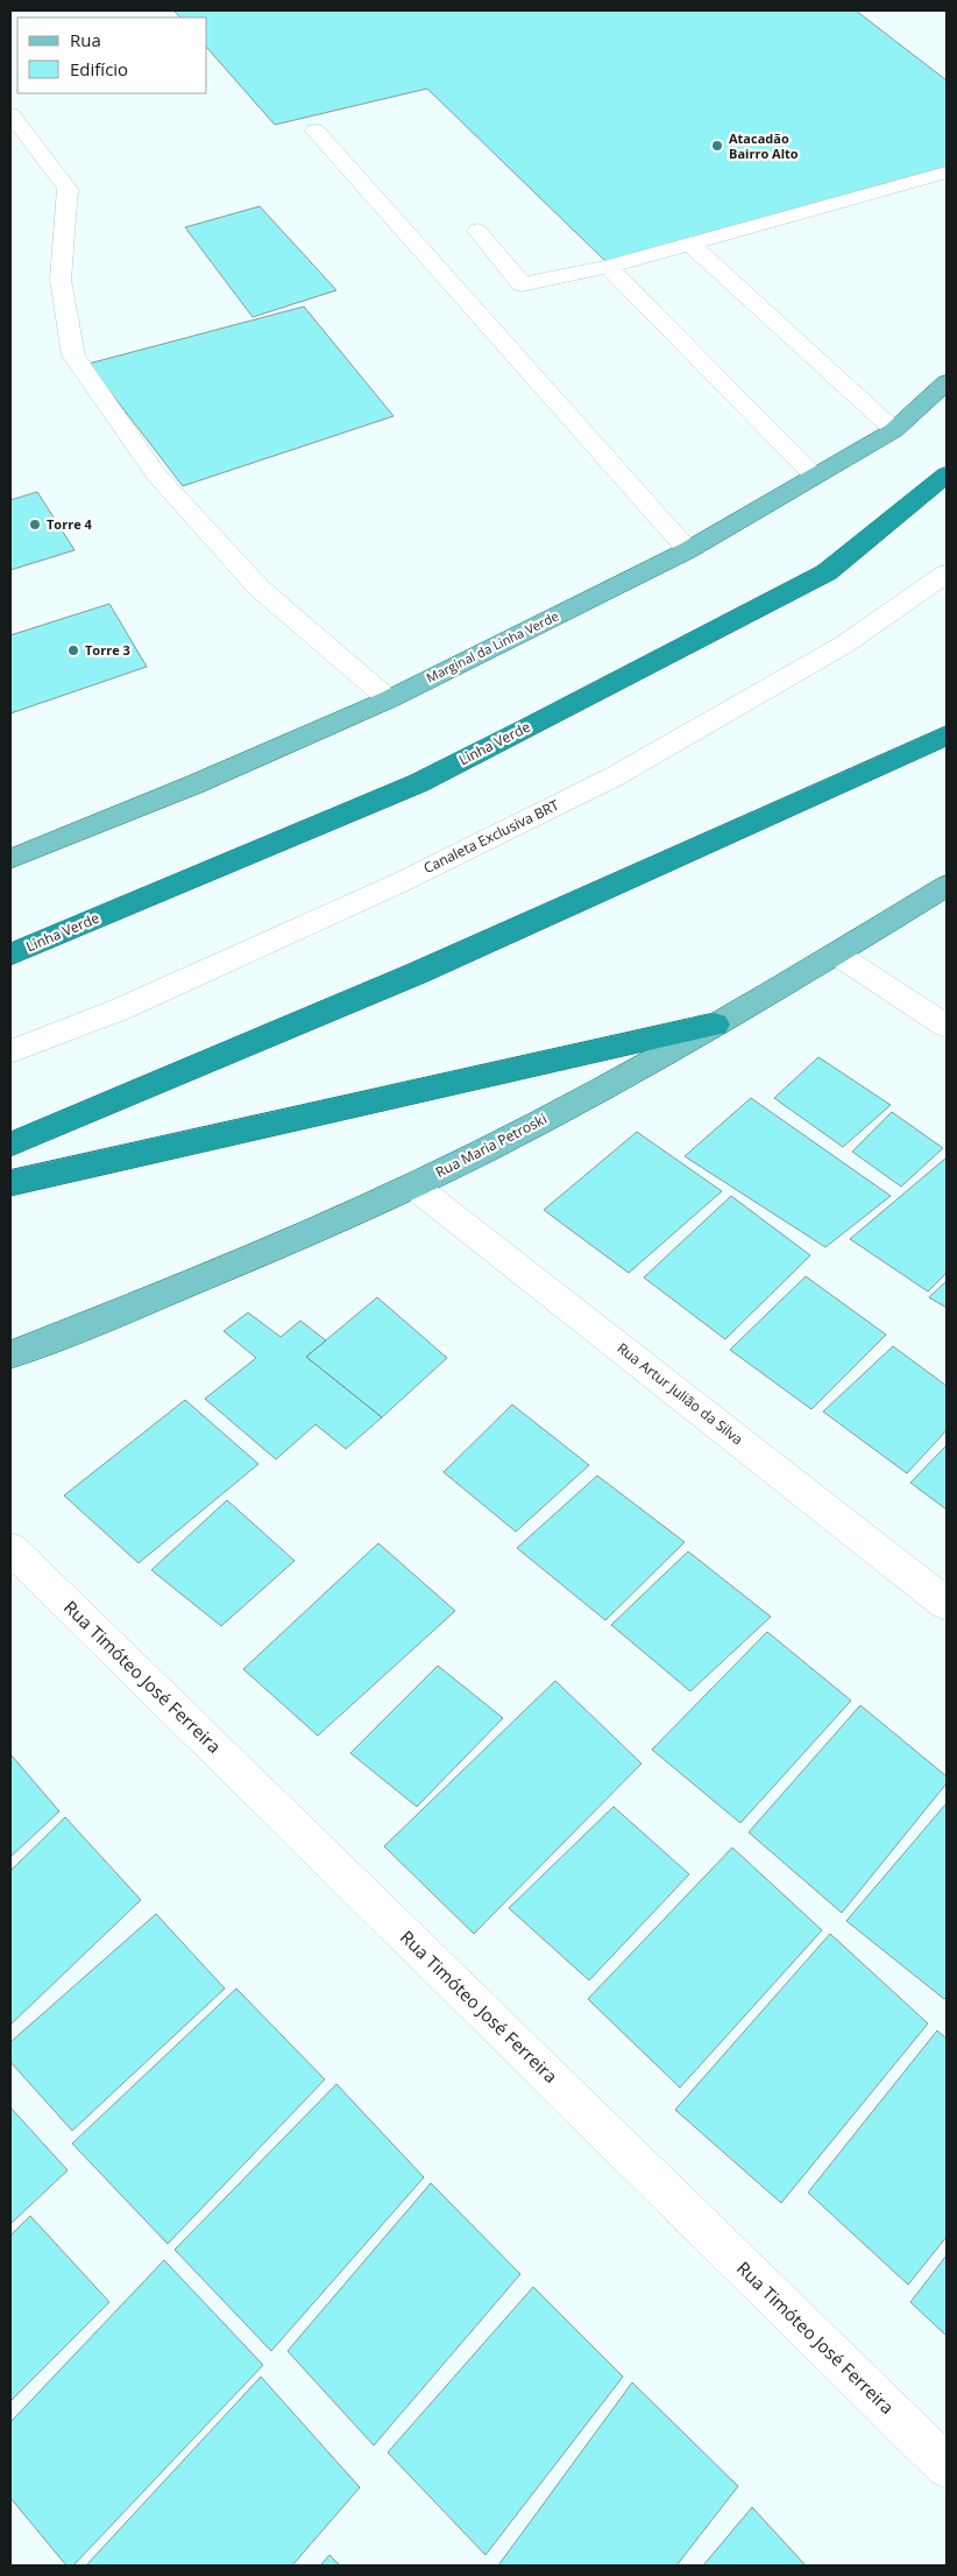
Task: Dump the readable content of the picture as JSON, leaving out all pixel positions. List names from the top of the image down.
{
  "streets": {
    "highway": ["Linha Verde"],
    "main road": ["Marginal da Linha Verde", "Rua Maria Petroski"],
    "street": ["Canaleta Exclusiva BRT", "Rua Artur Julião da Silva", "Rua Timóteo José Ferreira"]
  },
  "crossings": [
    ["Rua Maria Petroski", "Rua Artur Julião da Silva"]
  ],
  "places": ["Atacadão Bairro Alto", "Torre 4", "Torre 3"],
  "legend": ["Rua", "Edifício"]
}
